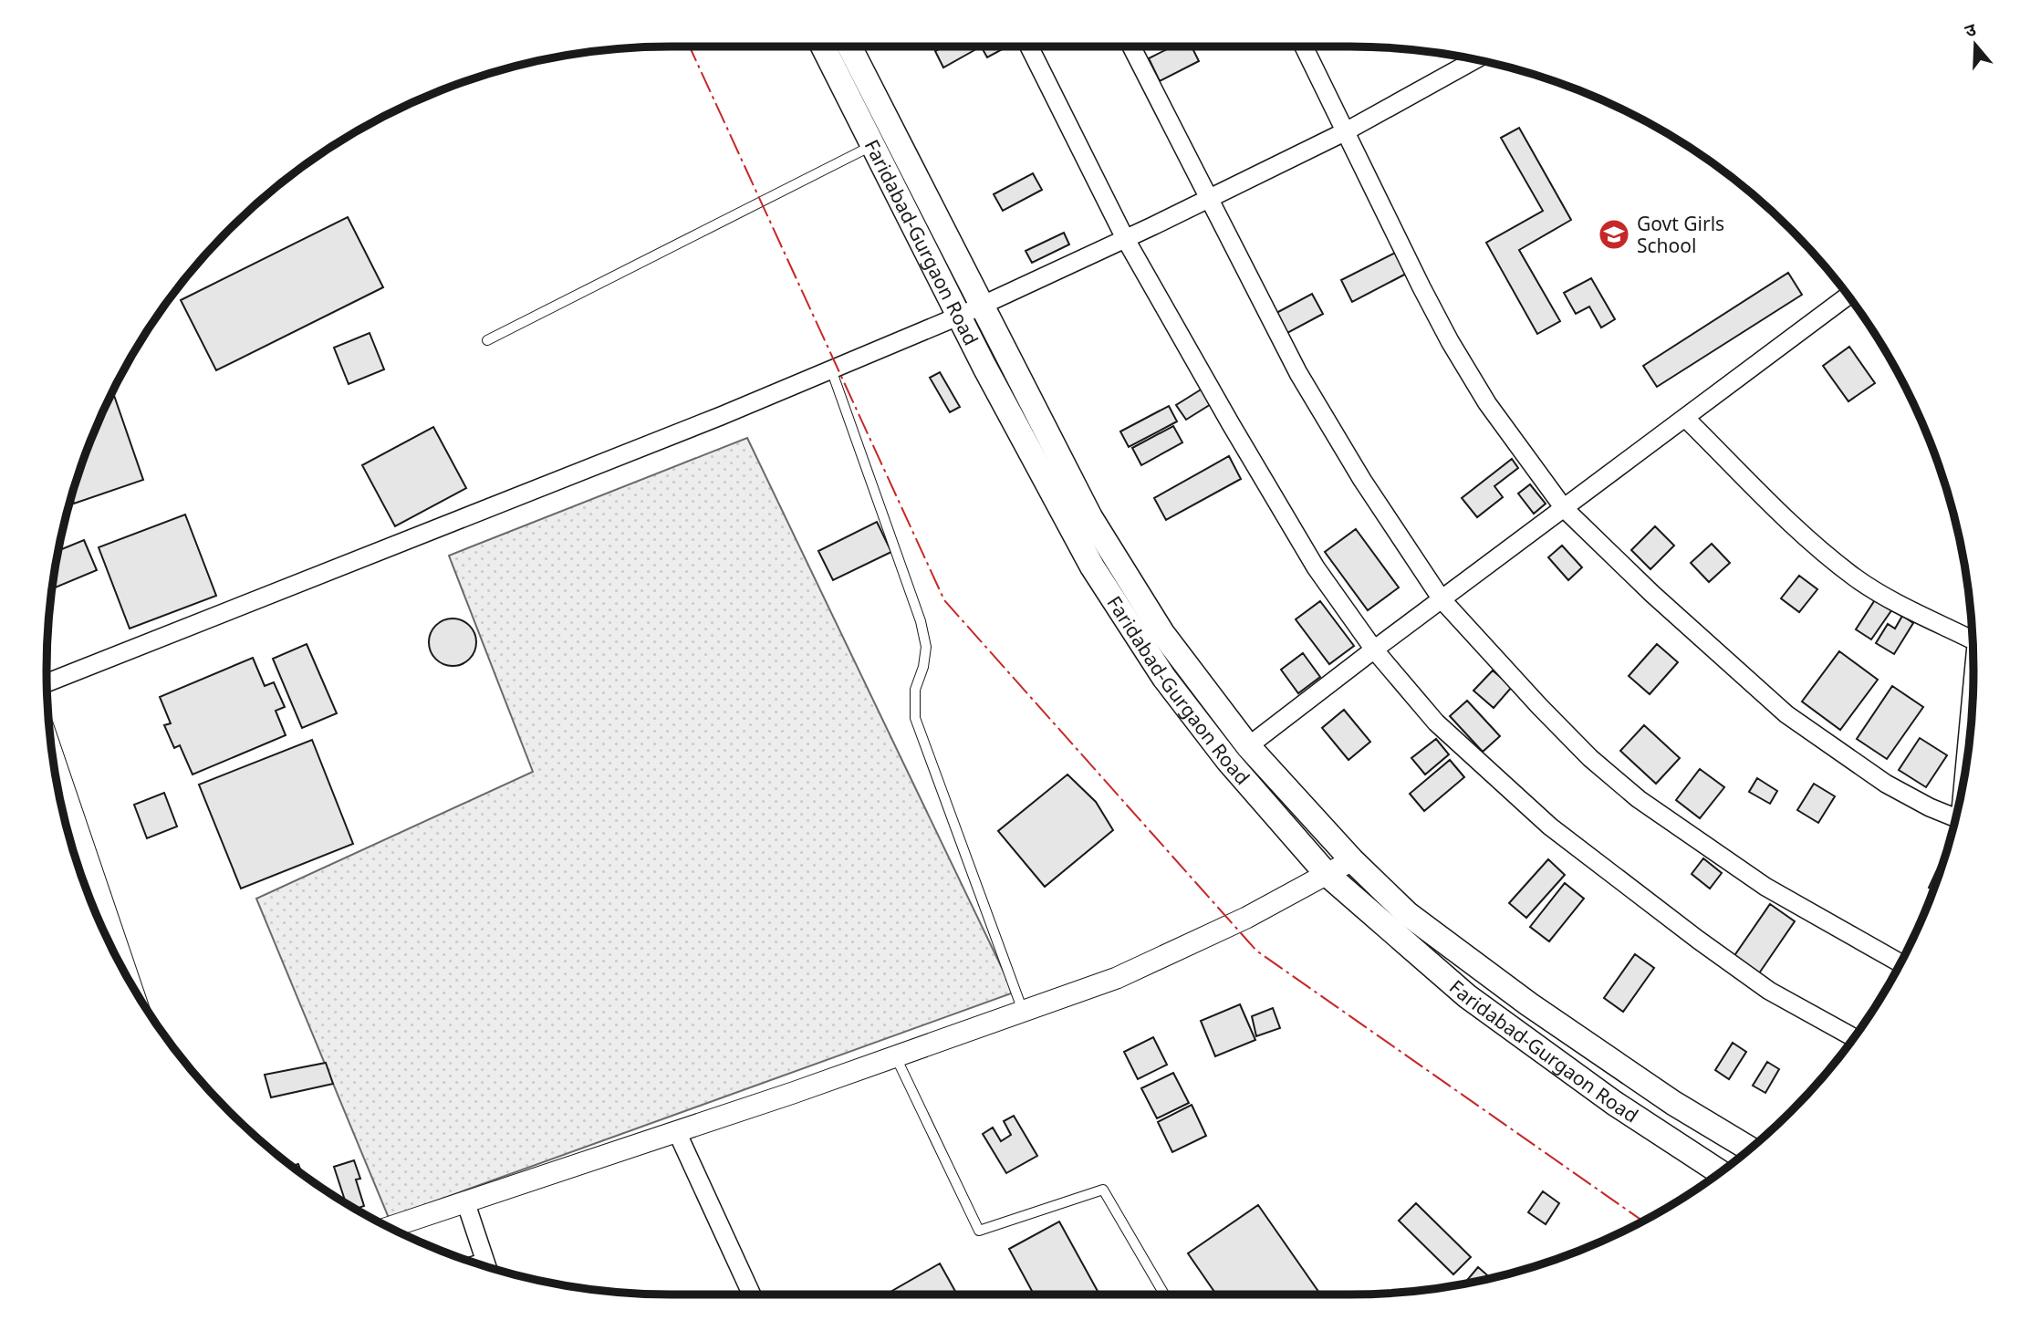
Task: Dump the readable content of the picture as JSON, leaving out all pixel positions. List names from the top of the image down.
{
  "streets": {
    "main road": ["Faridabad-Gurgaon Road"]
  },
  "places": {
    "school or university": ["Govt Girls School"]
  },
  "north": "top"
}
